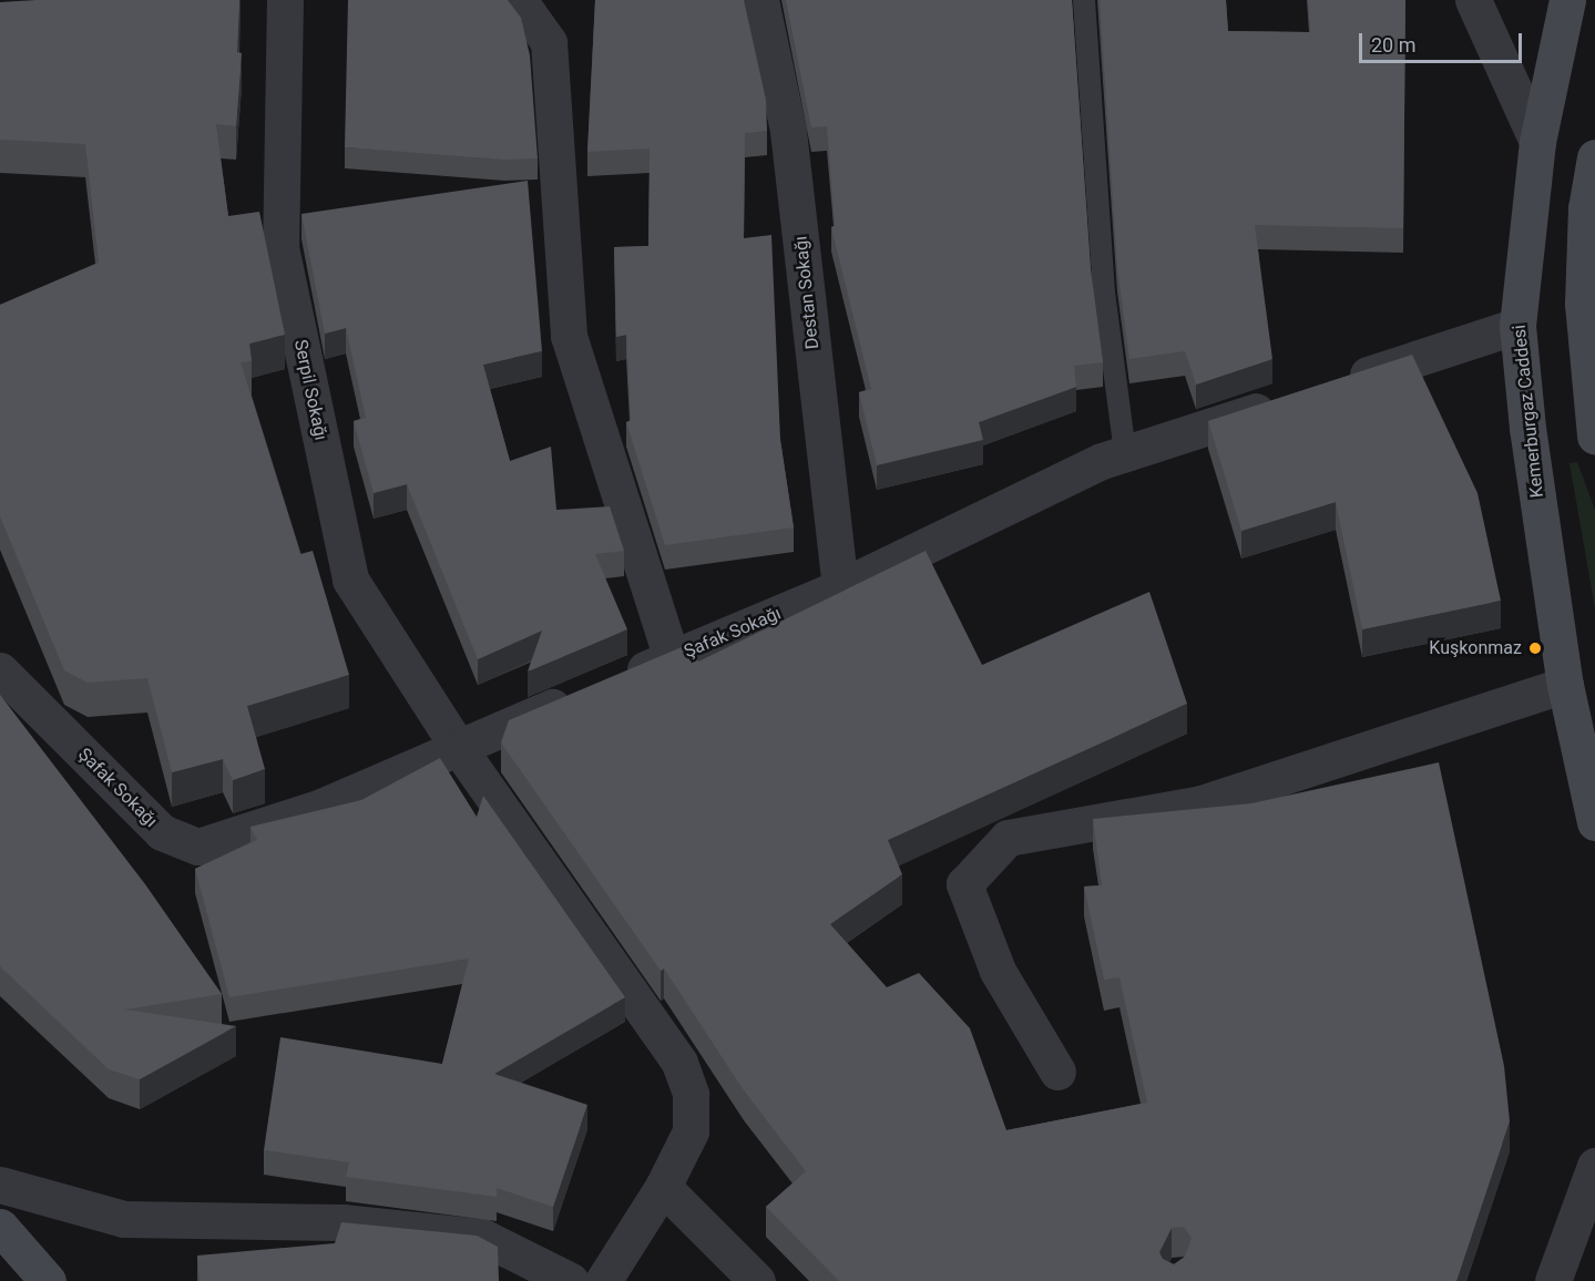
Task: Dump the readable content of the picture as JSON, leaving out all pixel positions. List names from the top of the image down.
{
  "streets": {
    "main road": ["Kemerburgaz Caddesi"],
    "street": ["Destan Sokağı", "Serpil Sokağı", "Şafak Sokağı"]
  },
  "crossings": [
    ["Destan Sokağı", "Şafak Sokağı"],
    ["Serpil Sokağı", "Şafak Sokağı"]
  ],
  "places": ["Kuşkonmaz"],
  "scale_bar": "20 m"
}
